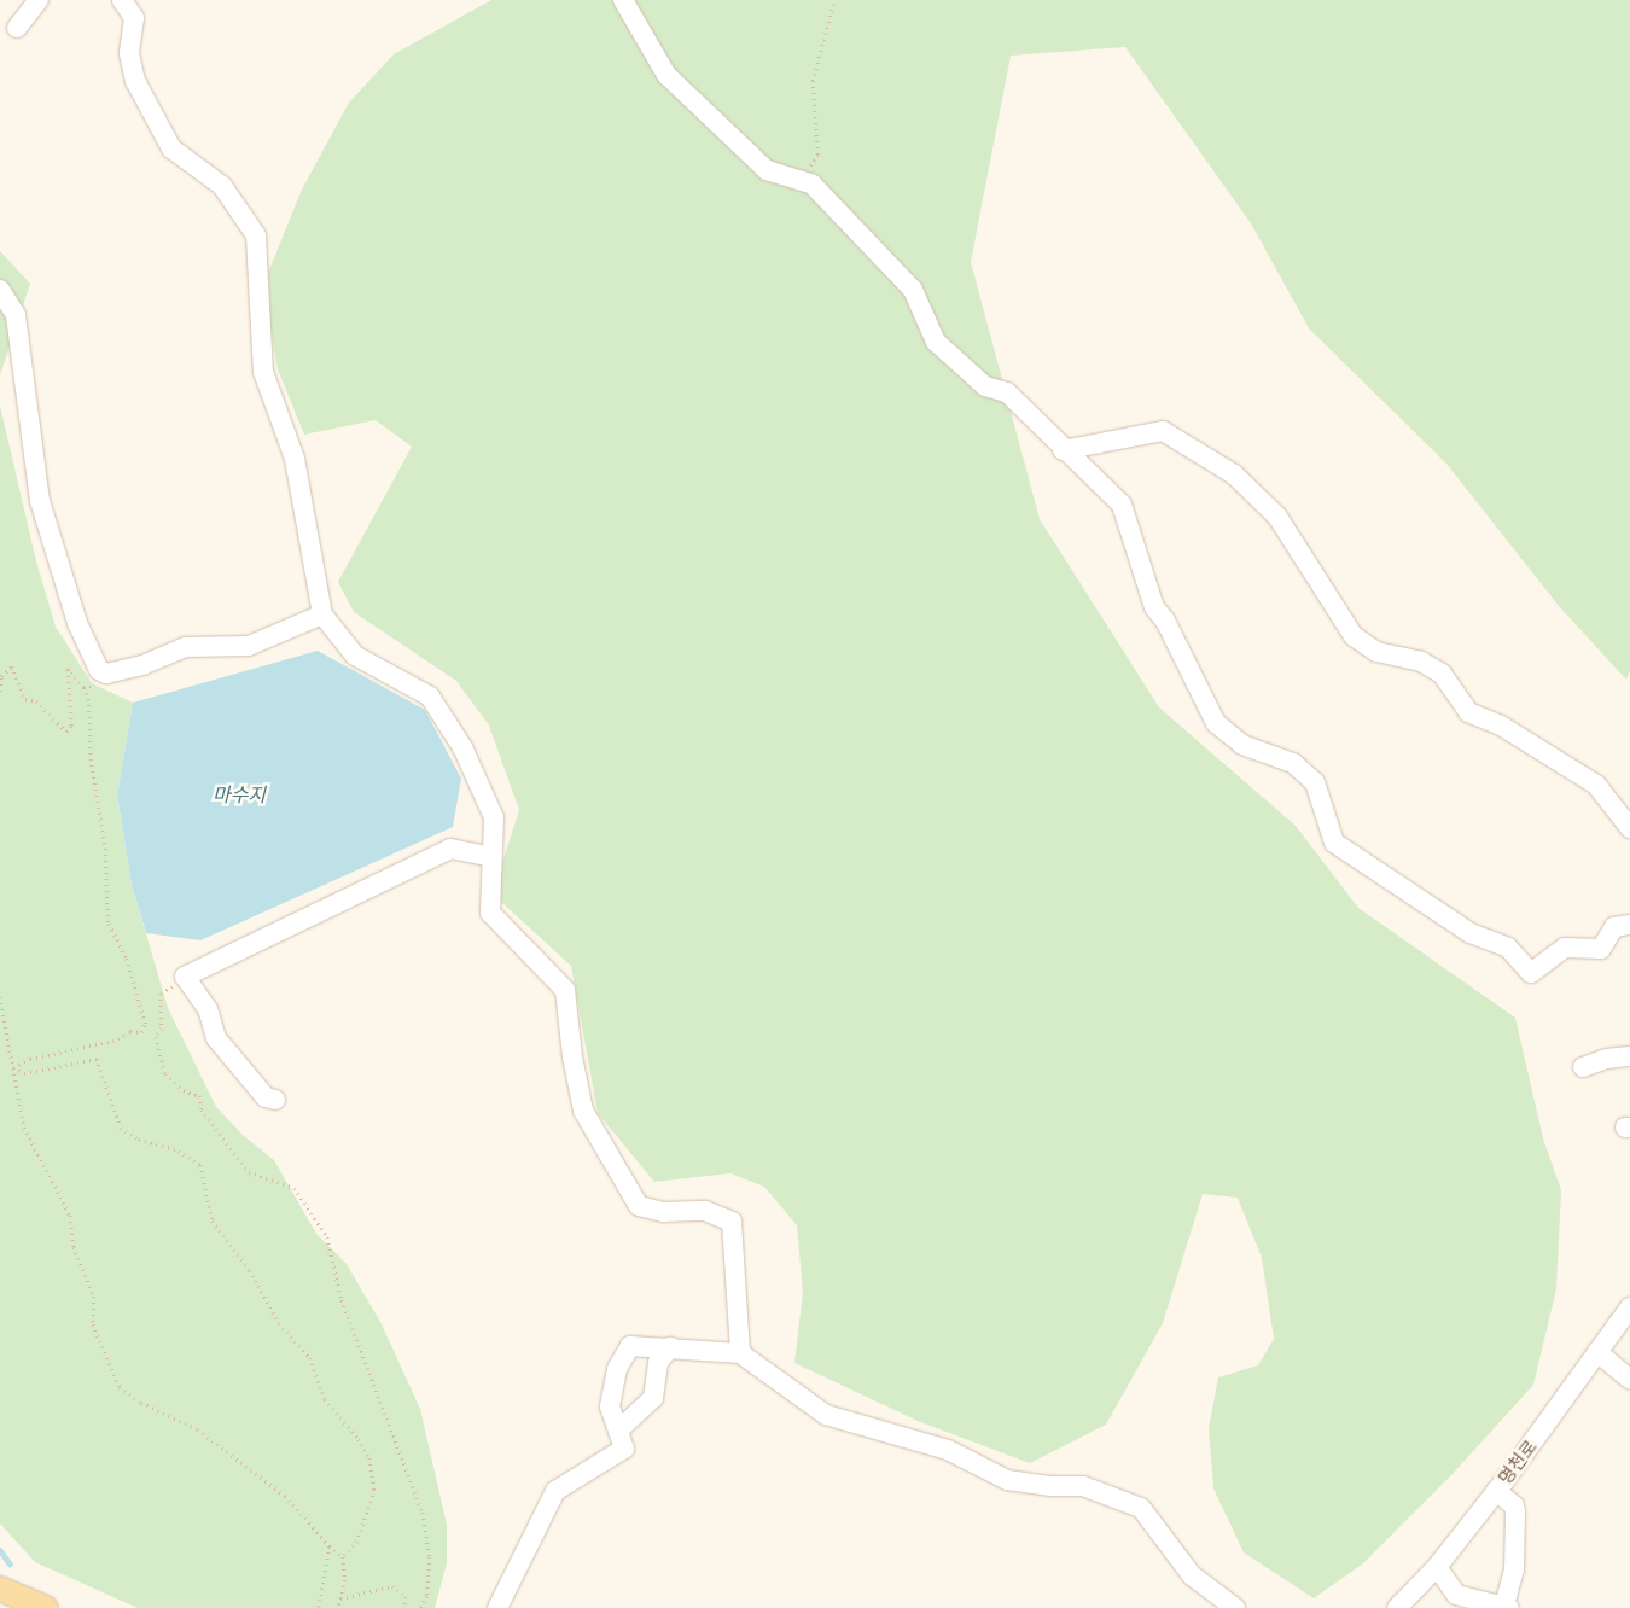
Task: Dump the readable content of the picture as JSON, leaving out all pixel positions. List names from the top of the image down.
{
  "streets": {
    "street": ["명천로"]
  },
  "water": ["마수지"]
}
